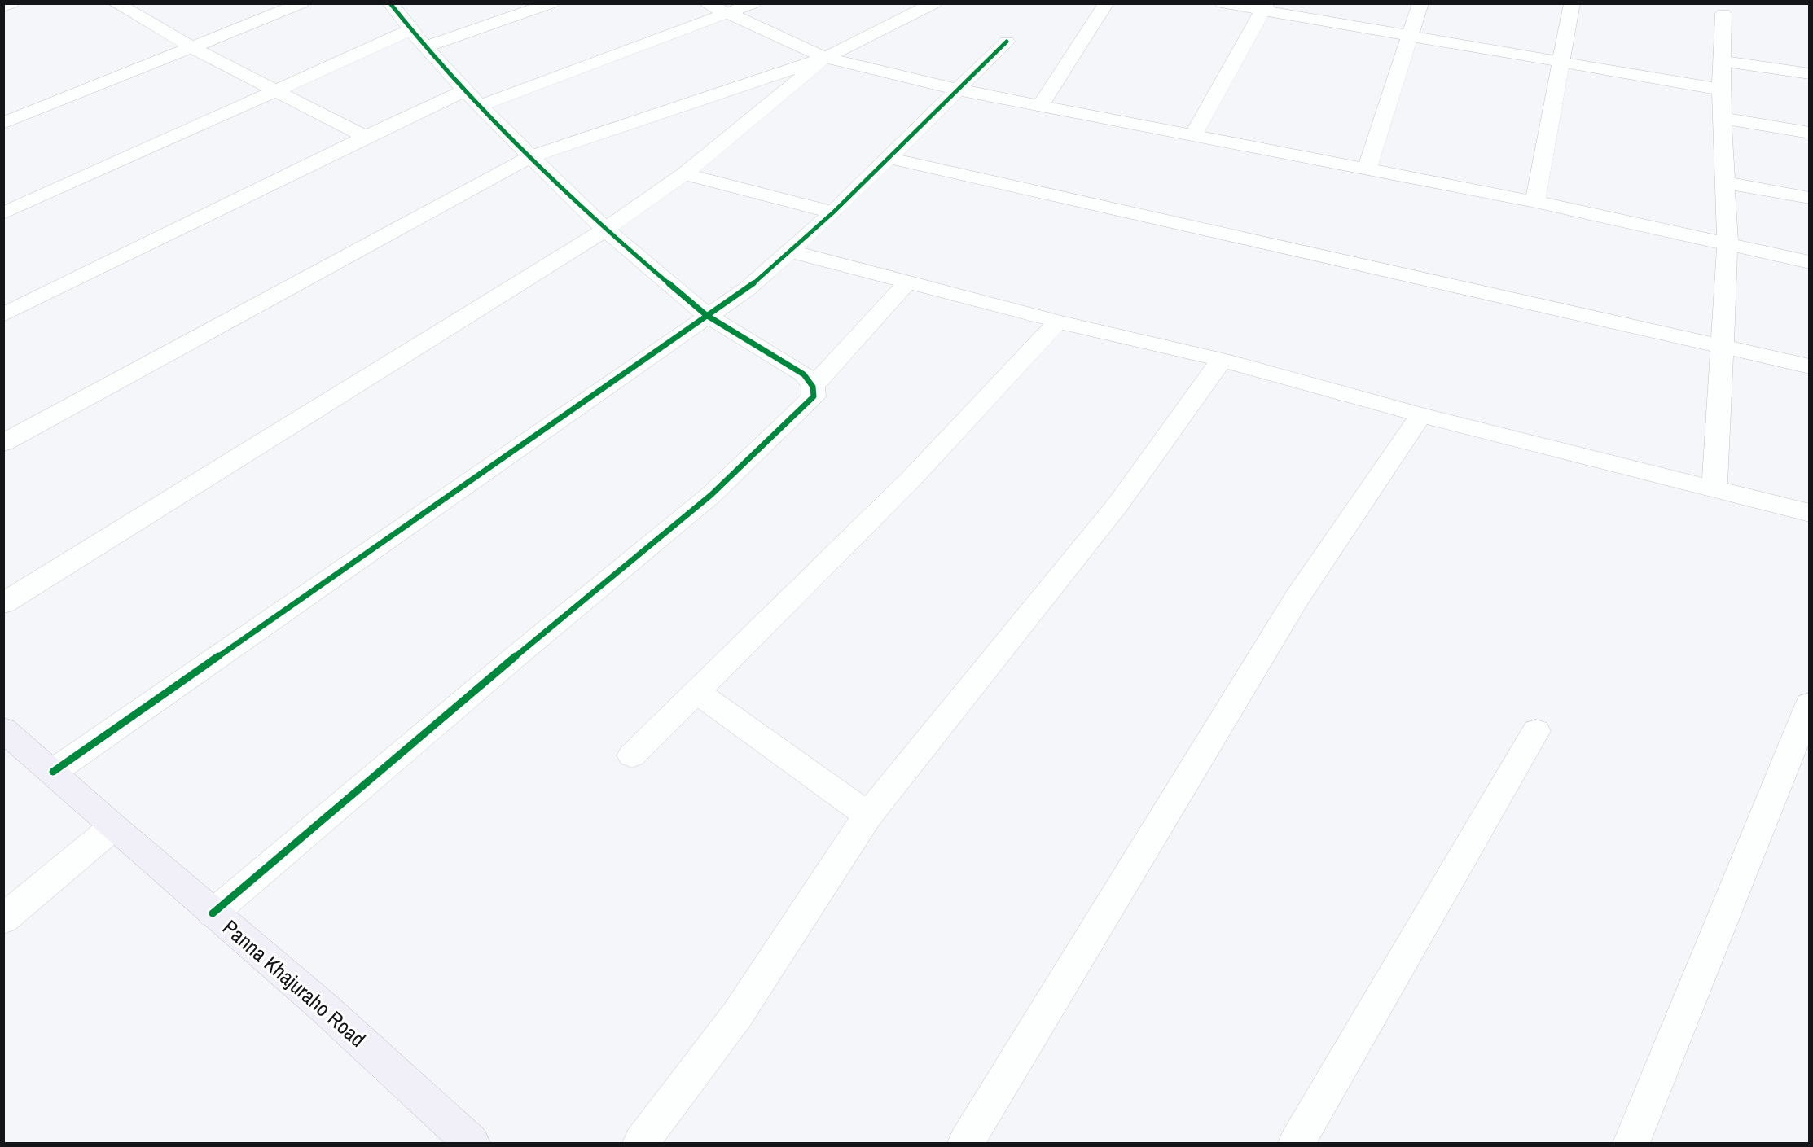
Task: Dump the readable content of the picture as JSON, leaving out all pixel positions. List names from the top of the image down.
{
  "streets": {
    "main road": ["Panna Khajuraho Road"]
  }
}
